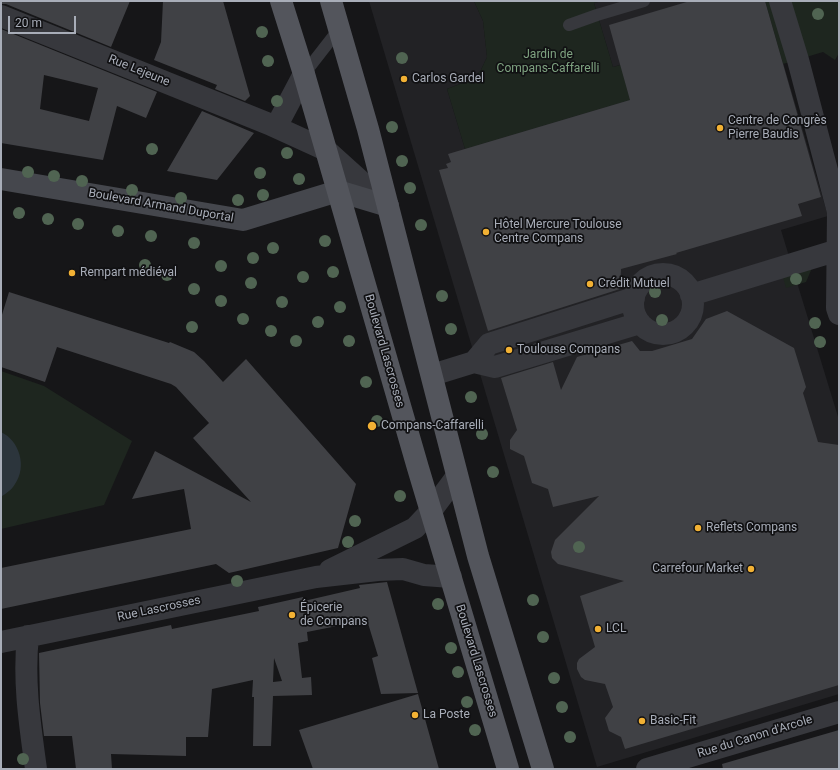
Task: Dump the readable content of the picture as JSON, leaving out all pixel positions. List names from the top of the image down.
{
  "streets": {
    "main road": ["Boulevard Lascrosses"],
    "street": [
      "Rue Lejeune",
      "Boulevard Armand Duportal",
      "Rue Lascrosses",
      "Rue du Canon d'Arcole"
    ]
  },
  "crossings": [
    ["Rue Lejeune", "Boulevard Lascrosses"],
    ["Boulevard Armand Duportal", "Boulevard Lascrosses"],
    ["Boulevard Lascrosses", "Rue Lascrosses"]
  ],
  "parks": ["Jardin de Compans-Caffarelli"],
  "places": [
    "Carlos Gardel",
    "Centre de Congrès Pierre Baudis",
    "Hôtel Mercure Toulouse Centre Compans",
    "Rempart médiéval",
    "Crédit Mutuel",
    "Toulouse Compans",
    "Compans-Caffarelli",
    "Reflets Compans",
    "Carrefour Market",
    "Épicerie de Compans",
    "LCL",
    "La Poste",
    "Basic-Fit"
  ],
  "scale_bar": "20 m"
}
